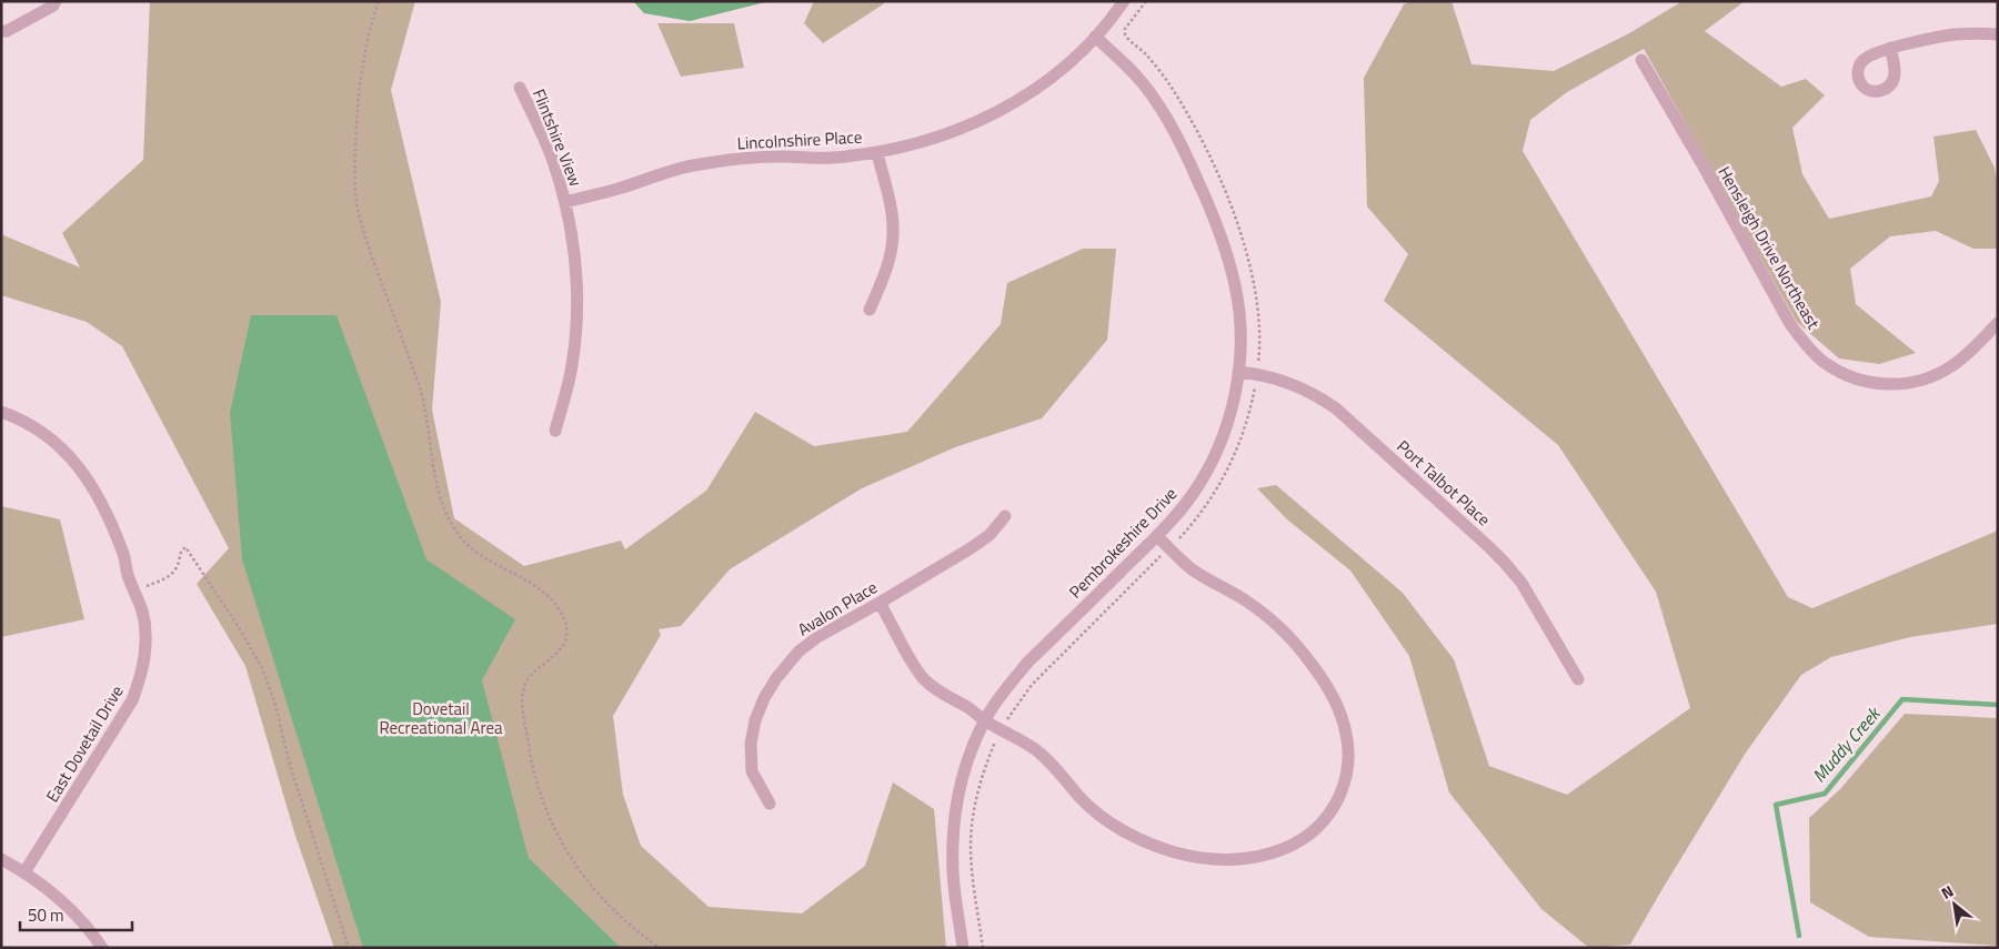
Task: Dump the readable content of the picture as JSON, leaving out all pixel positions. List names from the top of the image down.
{
  "streets": {
    "street": [
      "Flintshire View",
      "Lincolnshire Place",
      "Hensleigh Drive Northeast",
      "Port Talbot Place",
      "Pembrokeshire Drive",
      "Avalon Place",
      "East Dovetail Drive"
    ]
  },
  "crossings": [
    ["Flintshire View", "Lincolnshire Place"],
    ["Lincolnshire Place", "Pembrokeshire Drive"],
    ["Port Talbot Place", "Pembrokeshire Drive"]
  ],
  "water": ["Muddy Creek"],
  "parks": ["Dovetail Recreational Area"],
  "scale_bar": "50 m",
  "north": "top left"
}
